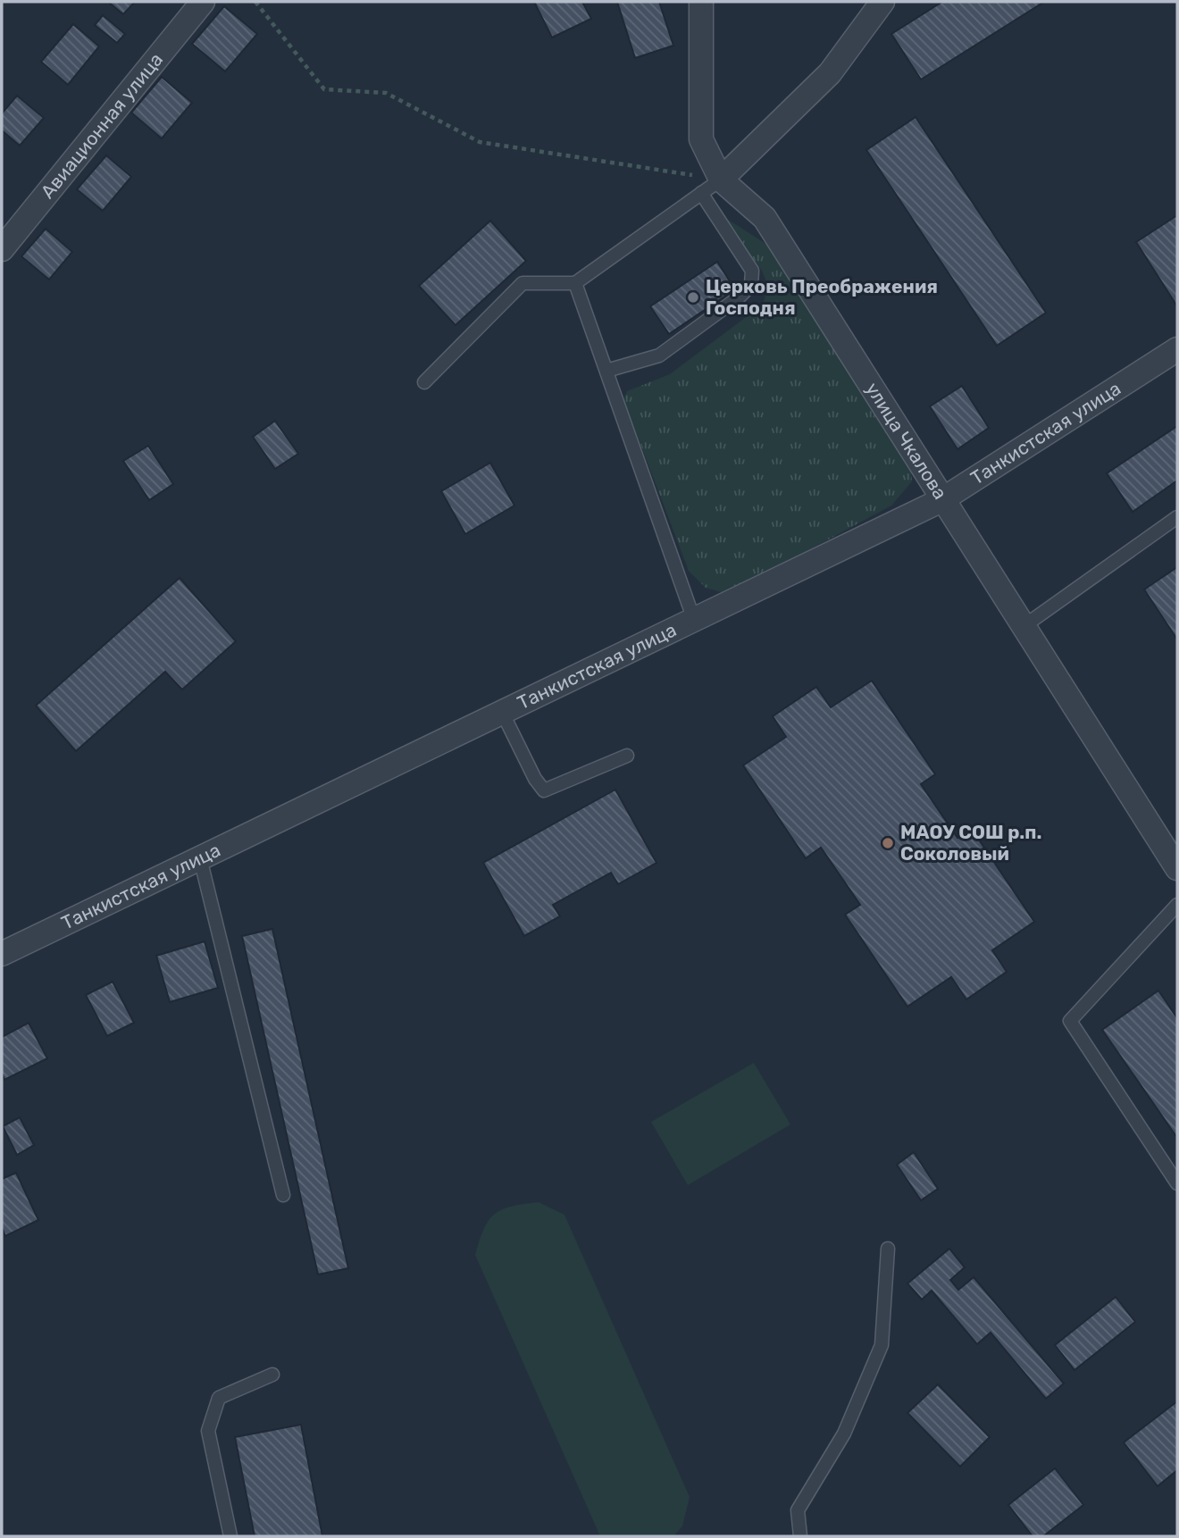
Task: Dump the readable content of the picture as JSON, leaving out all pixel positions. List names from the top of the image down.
{
  "streets": {
    "street": ["Авиационная улица", "Танкистская улица", "улица Чкалова"]
  },
  "crossings": [
    ["Танкистская улица", "улица Чкалова"]
  ],
  "places": ["Церковь Преображения Господня", "МАОУ СОШ р.п. Соколовый"]
}
